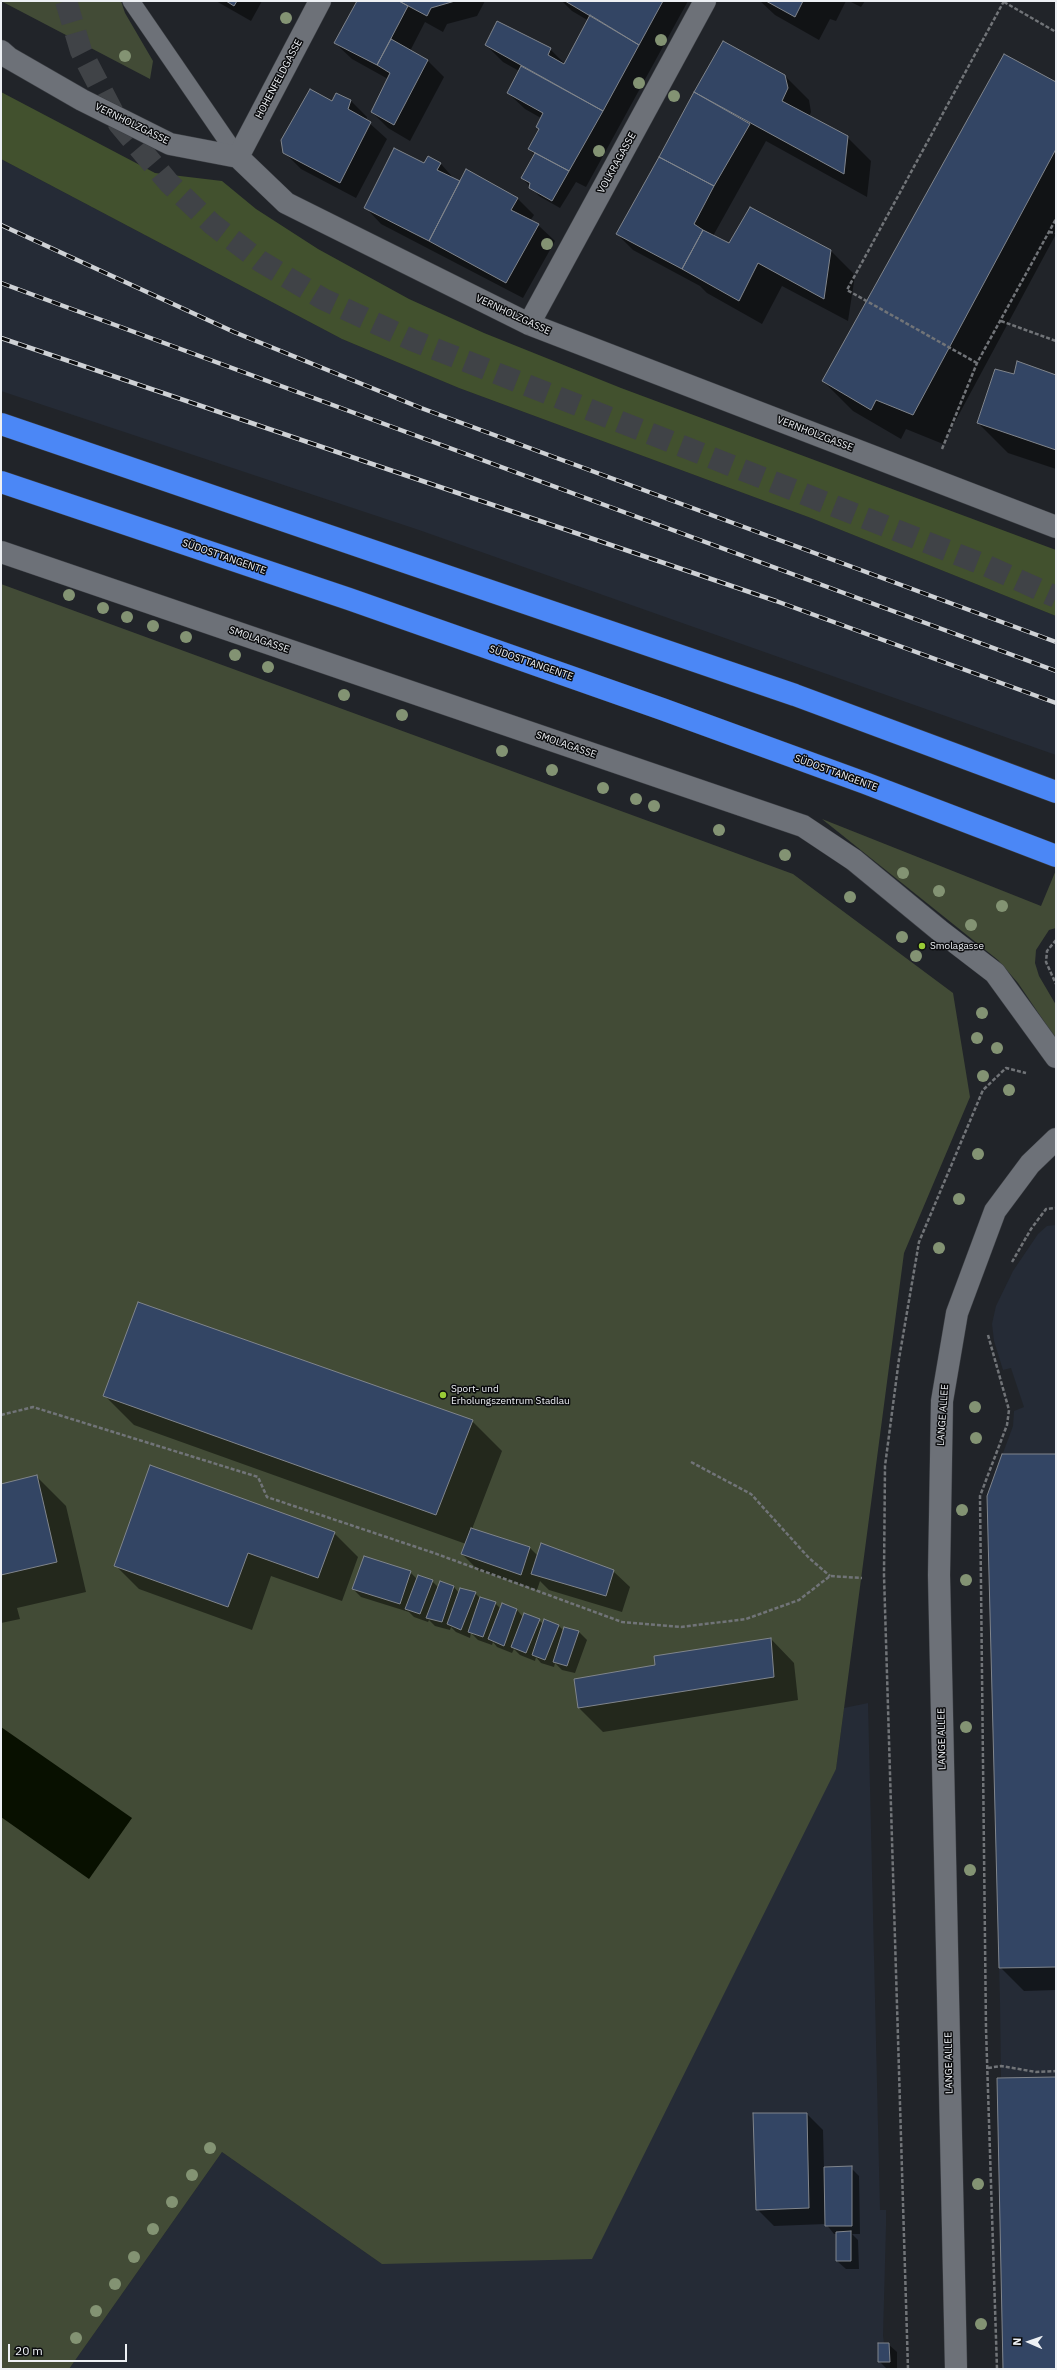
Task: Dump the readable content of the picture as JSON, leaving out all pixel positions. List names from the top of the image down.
{
  "streets": {
    "highway": ["SÜDOSTTANGENTE"],
    "street": [
      "HOHENFELDGASSE",
      "VERNHOLZGASSE",
      "VOLKRAGASSE",
      "SMOLAGASSE",
      "LANGE ALLEE"
    ]
  },
  "crossings": [
    ["HOHENFELDGASSE", "VERNHOLZGASSE"],
    ["VERNHOLZGASSE", "VOLKRAGASSE"]
  ],
  "places": ["Smolagasse", "Sport- und Erholungszentrum Stadlau"],
  "scale_bar": "20 m",
  "north": "left"
}
